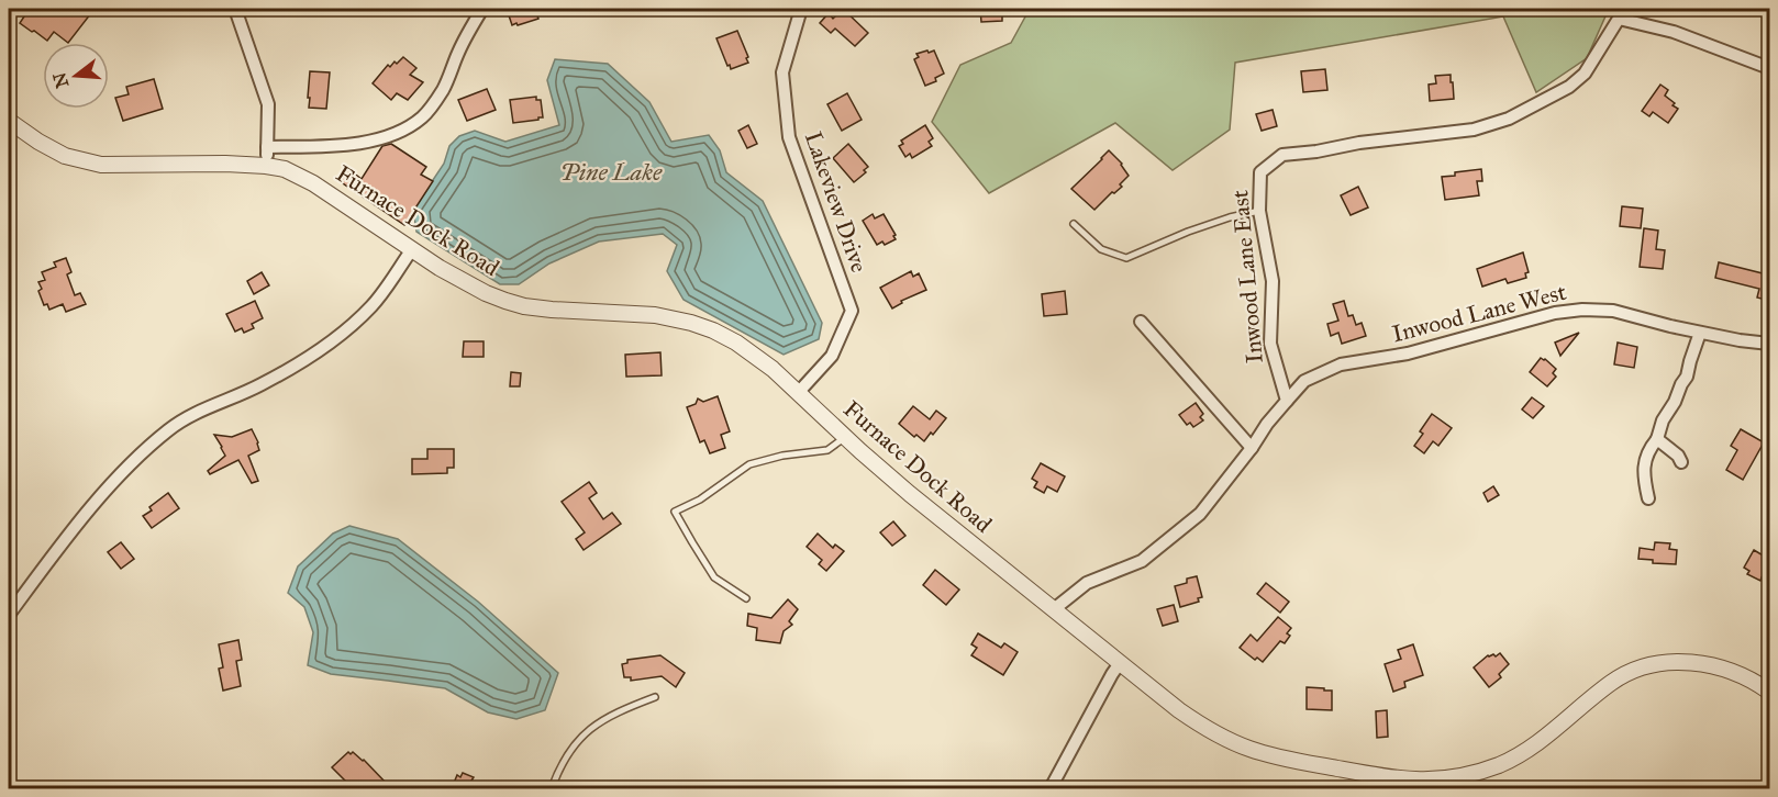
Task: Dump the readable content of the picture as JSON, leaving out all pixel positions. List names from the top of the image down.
{
  "streets": {
    "street": [
      "Lakeview Drive",
      "Furnace Dock Road",
      "Inwood Lane East",
      "Inwood Lane West"
    ]
  },
  "crossings": [
    ["Lakeview Drive", "Furnace Dock Road"],
    ["Inwood Lane East", "Inwood Lane West"]
  ],
  "water": ["Pine Lake"],
  "north": "left"
}
